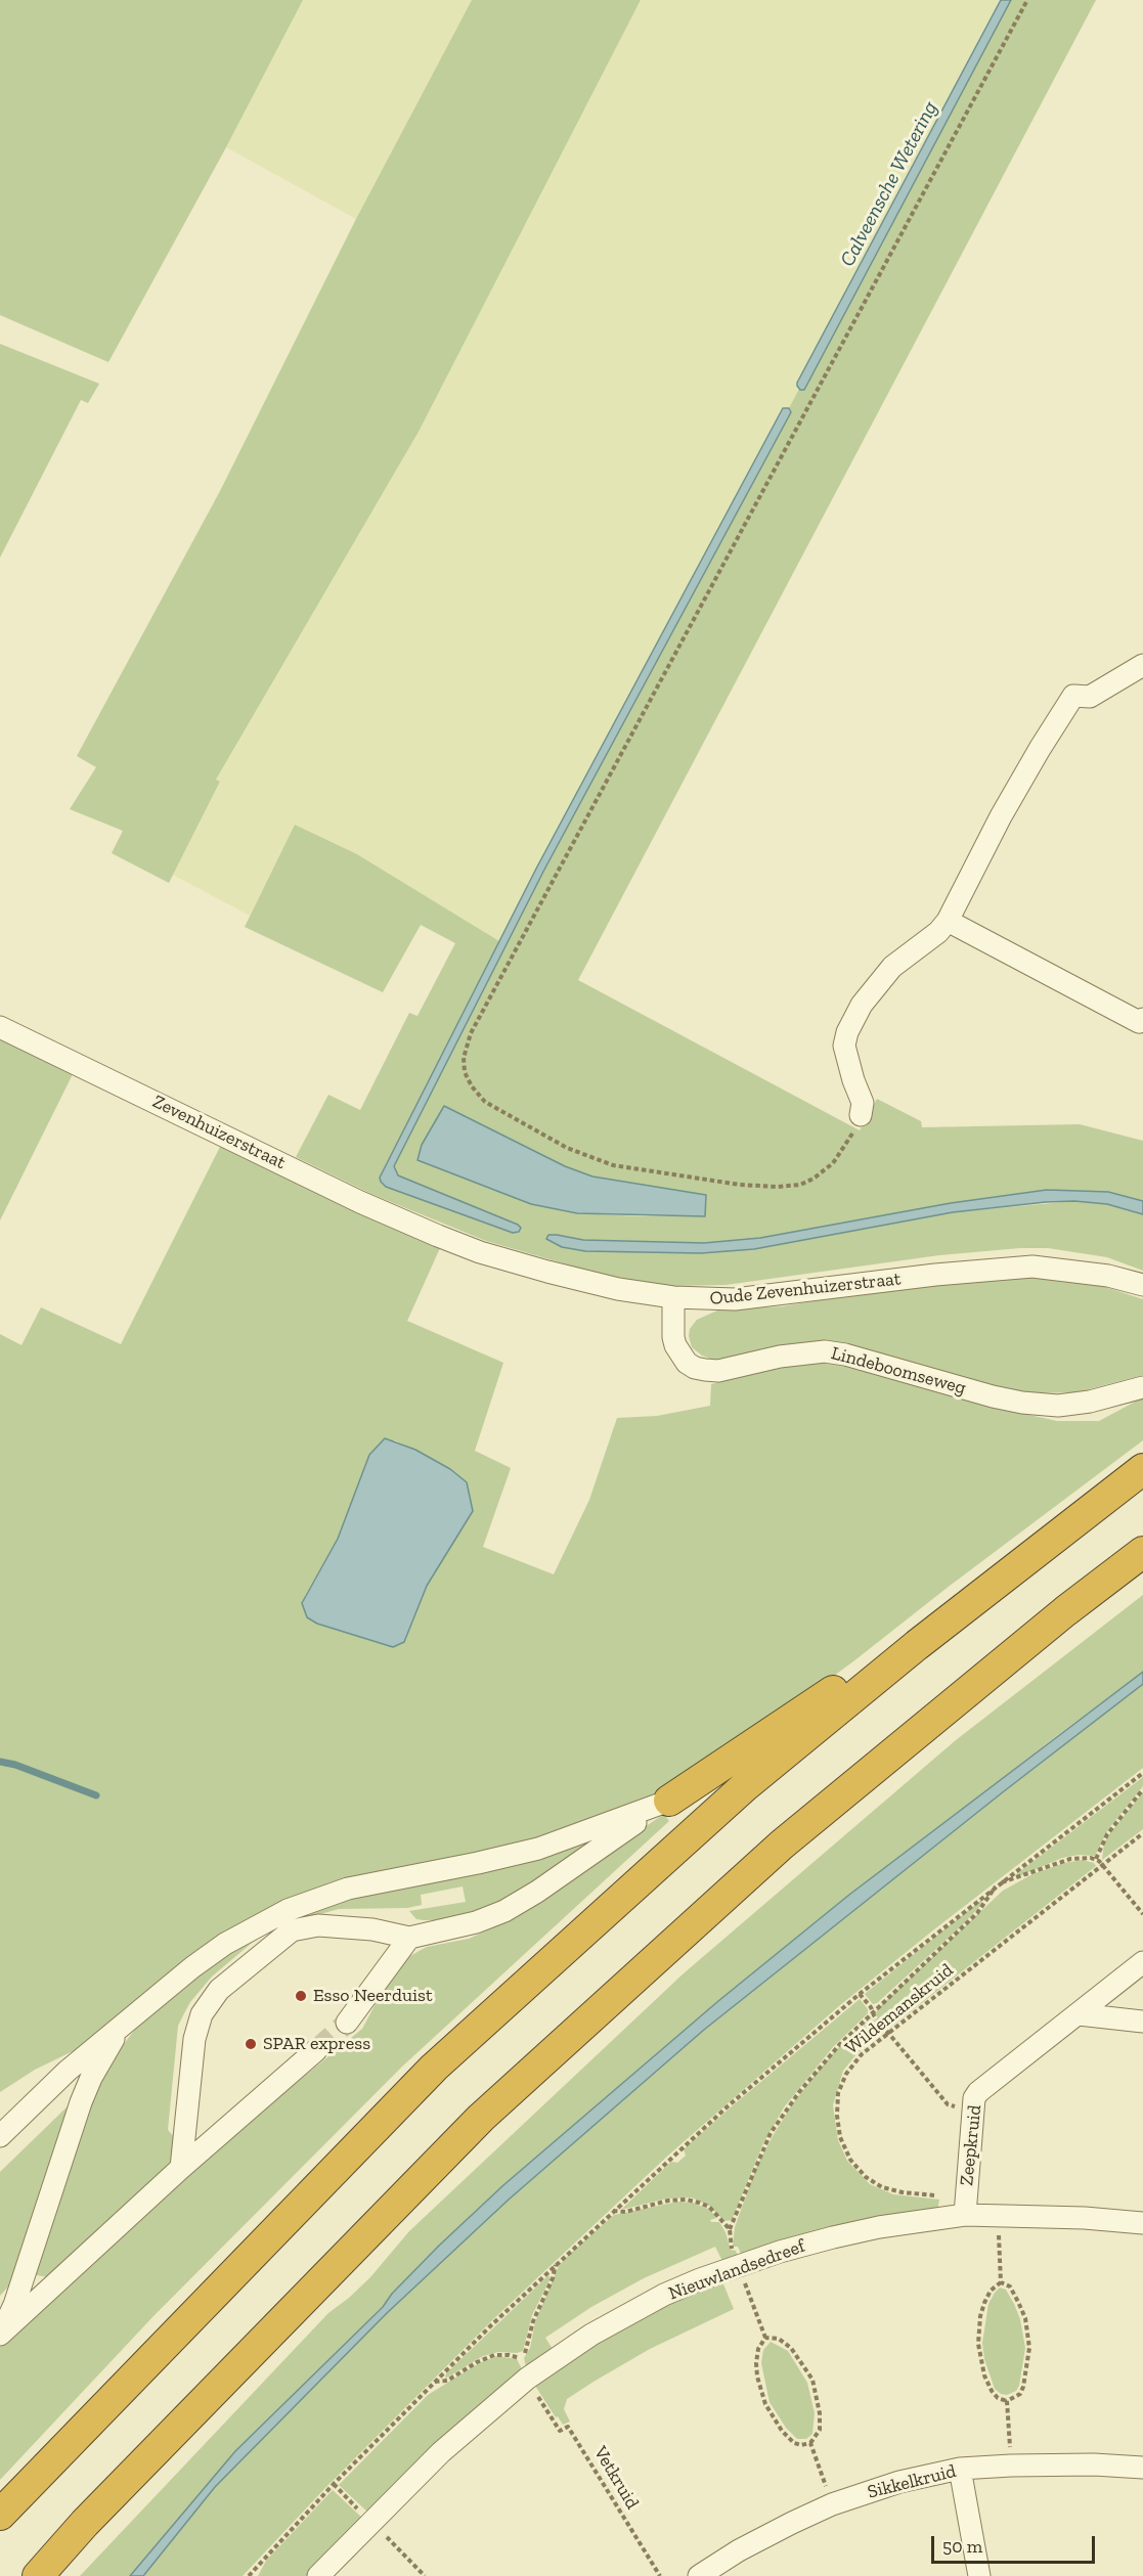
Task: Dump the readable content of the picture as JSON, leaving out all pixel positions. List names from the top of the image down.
{
  "streets": {
    "street": [
      "Zevenhuizerstraat",
      "Oude Zevenhuizerstraat",
      "Lindeboomseweg",
      "Zeepkruid",
      "Nieuwlandsedreef",
      "Sikkelkruid"
    ],
    "path": ["Wildemanskruid", "Vetkruid"]
  },
  "crossings": [
    ["Zevenhuizerstraat", "Oude Zevenhuizerstraat"],
    ["Oude Zevenhuizerstraat", "Lindeboomseweg"],
    ["Wildemanskruid", "Zeepkruid"],
    ["Wildemanskruid", "Nieuwlandsedreef"],
    ["Zeepkruid", "Nieuwlandsedreef"]
  ],
  "water": ["Calveensche Wetering"],
  "places": ["Esso Neerduist", "SPAR express"],
  "scale_bar": "50 m"
}
